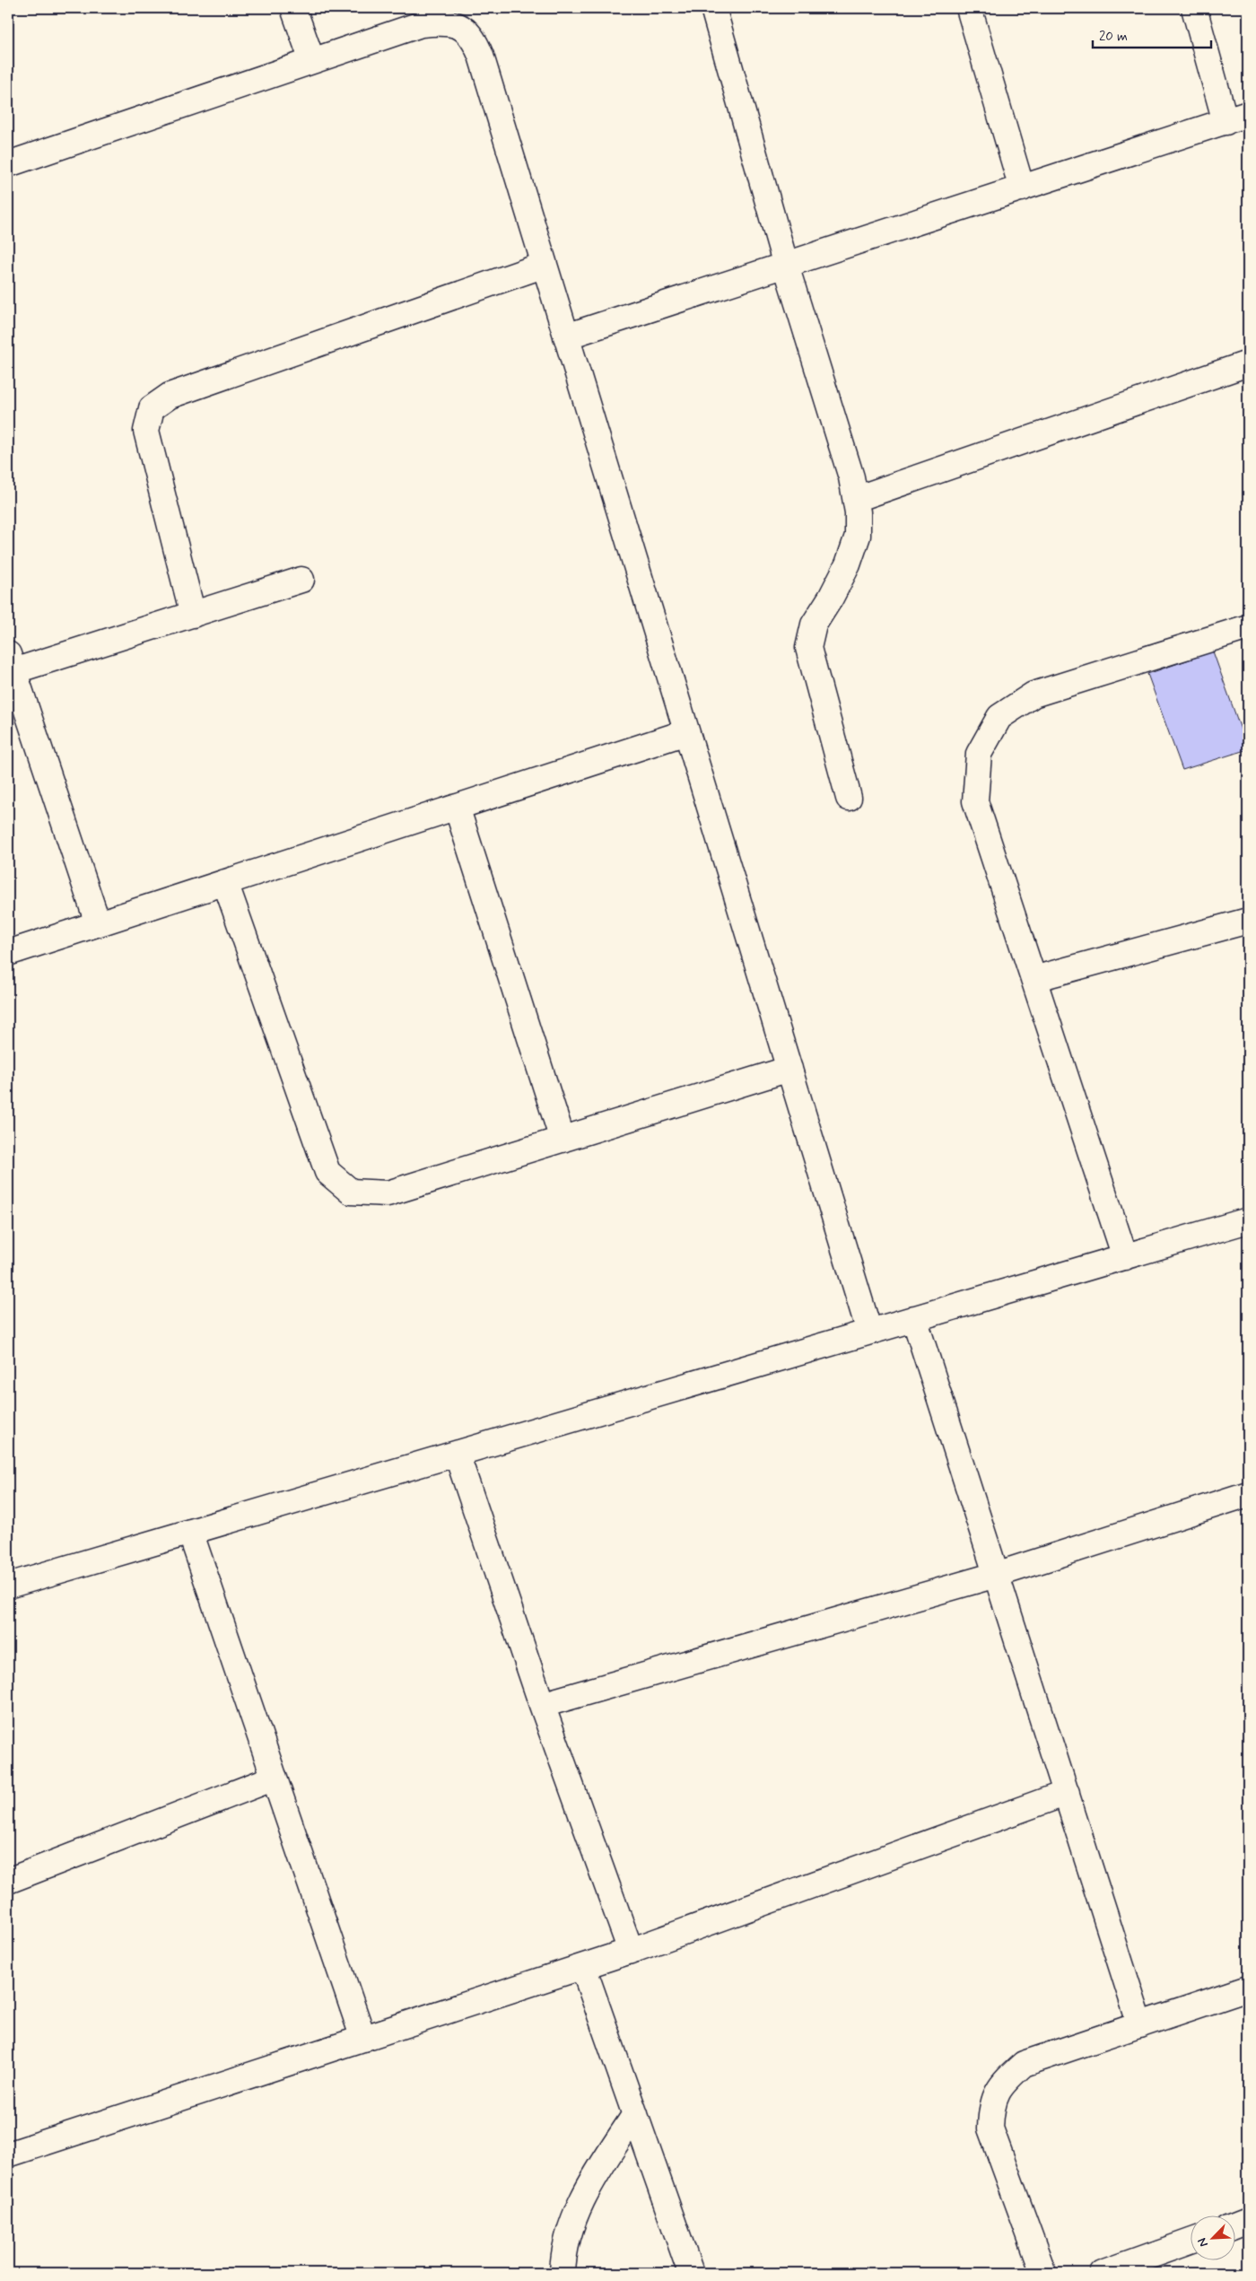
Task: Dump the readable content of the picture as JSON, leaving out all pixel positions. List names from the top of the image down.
{
  "scale_bar": "20 m",
  "north": "bottom left"
}
